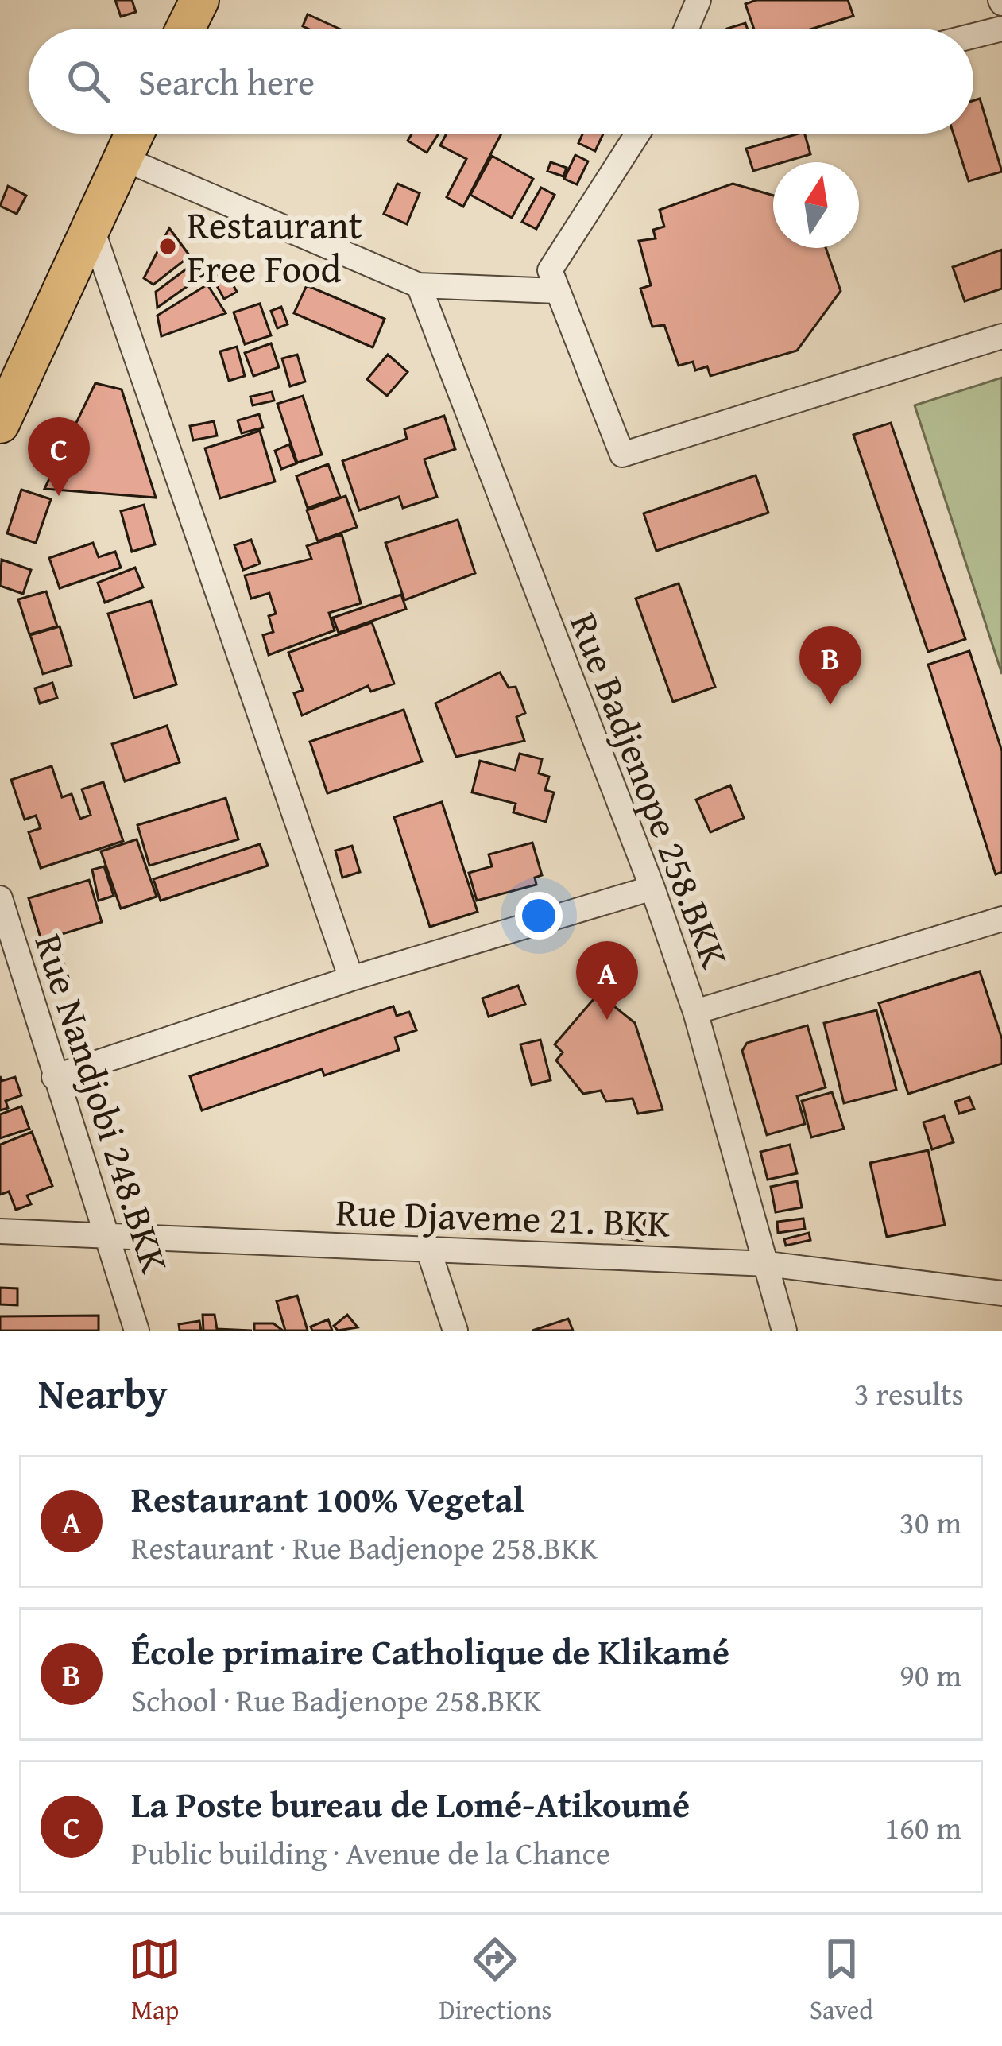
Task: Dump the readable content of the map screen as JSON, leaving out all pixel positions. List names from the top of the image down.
{
  "streets": {
    "street": ["Rue Badjenope 258.BKK", "Rue Nandjobi 248.BKK", "Rue Djaveme 21. BKK"]
  },
  "crossings": [
    ["Rue Badjenope 258.BKK", "Rue Djaveme 21. BKK"],
    ["Rue Nandjobi 248.BKK", "Rue Djaveme 21. BKK"]
  ],
  "places": ["Restaurant Free Food"],
  "north": "top",
  "page": {
    "search": "Search here",
    "pins": ["C", "B", "A"],
    "heading": ["Nearby", "3 results"],
    "list": [
      {
        "mark": "A",
        "name": "Restaurant 100% Vegetal",
        "note": "Restaurant · Rue Badjenope 258.BKK",
        "value": "30 m"
      },
      {
        "mark": "B",
        "name": "École primaire Catholique de Klikamé",
        "note": "School · Rue Badjenope 258.BKK",
        "value": "90 m"
      },
      {
        "mark": "C",
        "name": "La Poste bureau de Lomé-Atikoumé",
        "note": "Public building · Avenue de la Chance",
        "value": "160 m"
      }
    ],
    "nav": ["Map", "Directions", "Saved"]
  }
}
